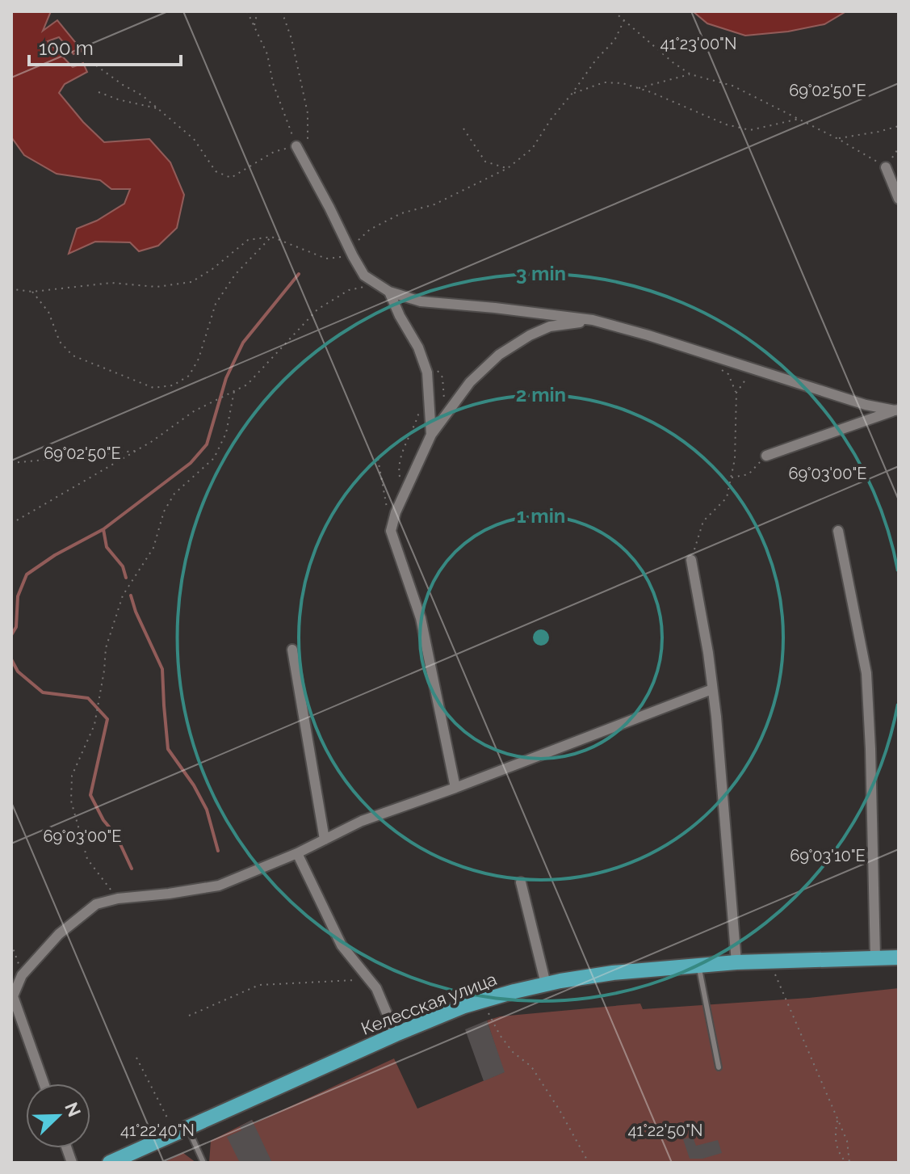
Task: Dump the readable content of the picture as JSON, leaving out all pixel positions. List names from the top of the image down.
{
  "streets": {
    "main road": ["Келесская улица"]
  },
  "scale_bar": "100 m",
  "north": "top right",
  "coordinates": [
    "41°23'00\"N",
    "69°02'50\"E",
    "69°03'00\"E",
    "69°03'10\"E",
    "41°22'40\"N",
    "41°22'50\"N"
  ],
  "rings": ["3 min", "2 min", "1 min"]
}
